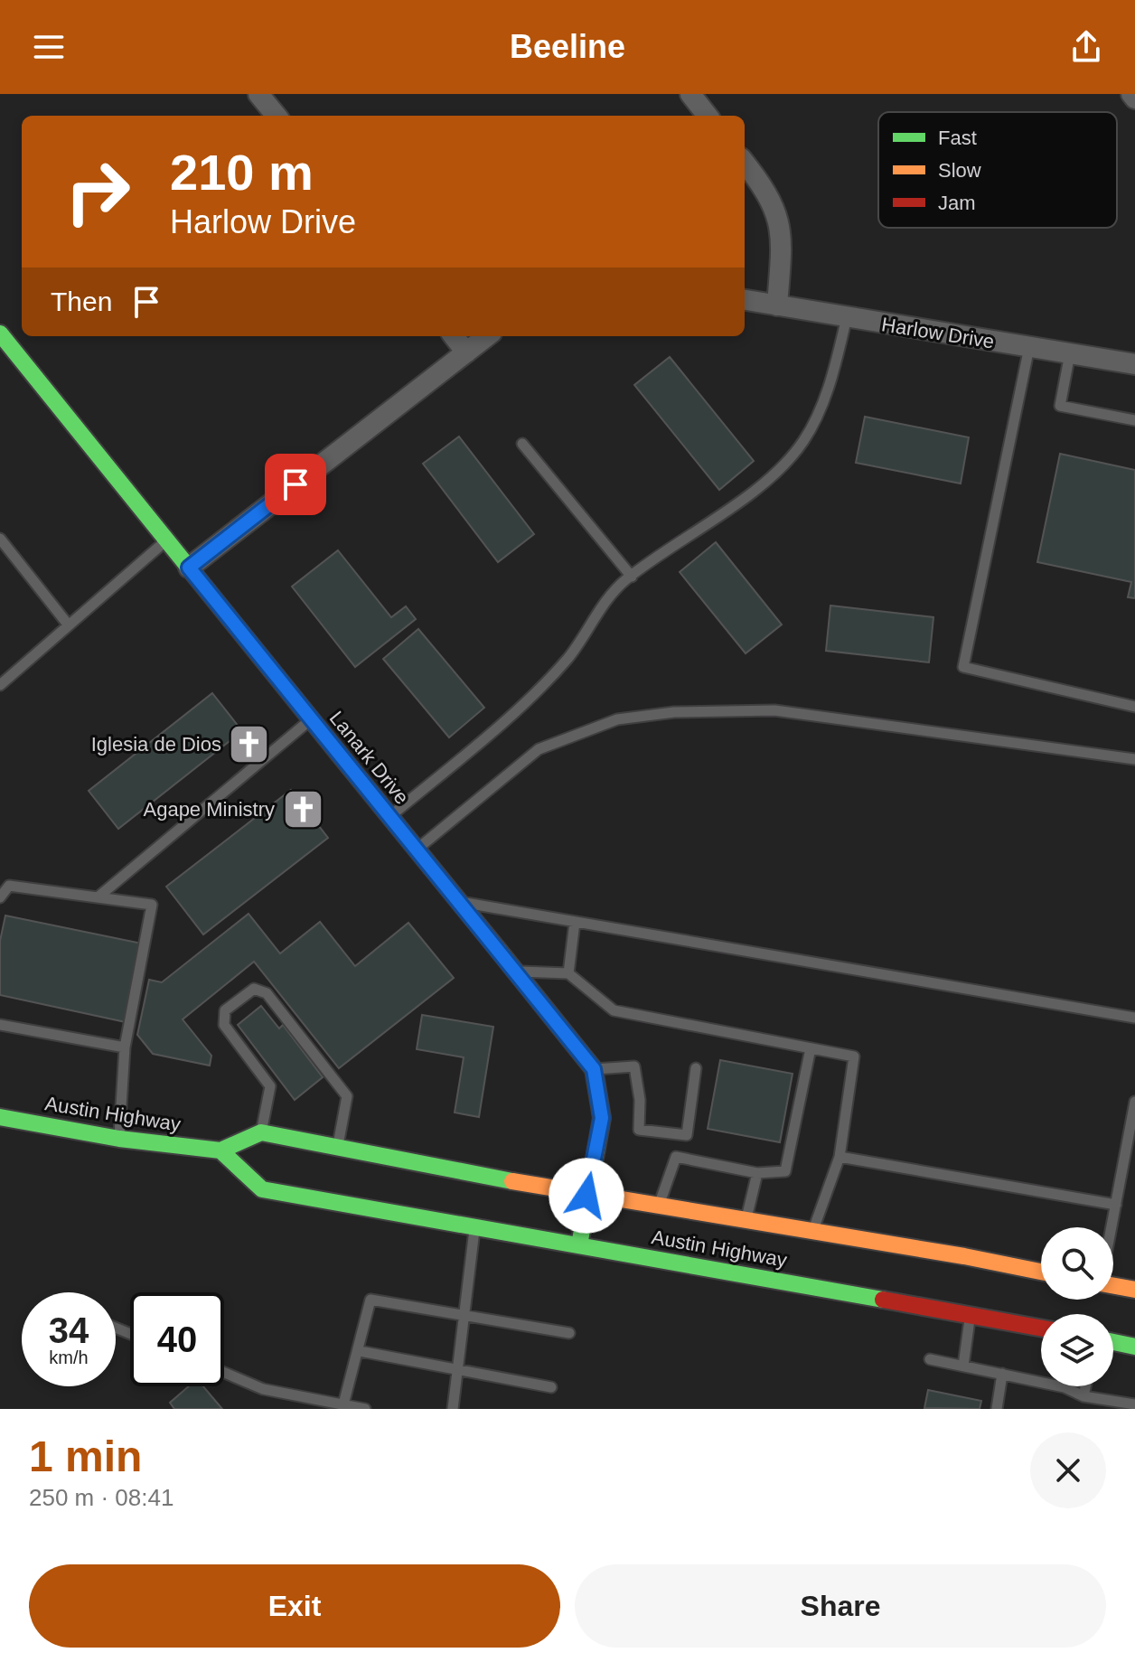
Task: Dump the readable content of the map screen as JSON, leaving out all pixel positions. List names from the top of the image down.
{
  "streets": {
    "main road": ["Lanark Drive", "Austin Highway"],
    "street": ["Harlow Drive"]
  },
  "crossings": [
    ["Lanark Drive", "Austin Highway"]
  ],
  "places": {
    "church": ["Iglesia de Dios", "Agape Ministry"]
  },
  "legend": ["Fast", "Slow", "Jam"],
  "page": {
    "header": "Beeline",
    "turn": ["210 m", "Harlow Drive"],
    "then": "Then",
    "speed": "34 km/h",
    "limit": "40",
    "heading": ["1 min", "250 m · 08:41"],
    "buttons": ["Exit", "Share"]
  }
}
